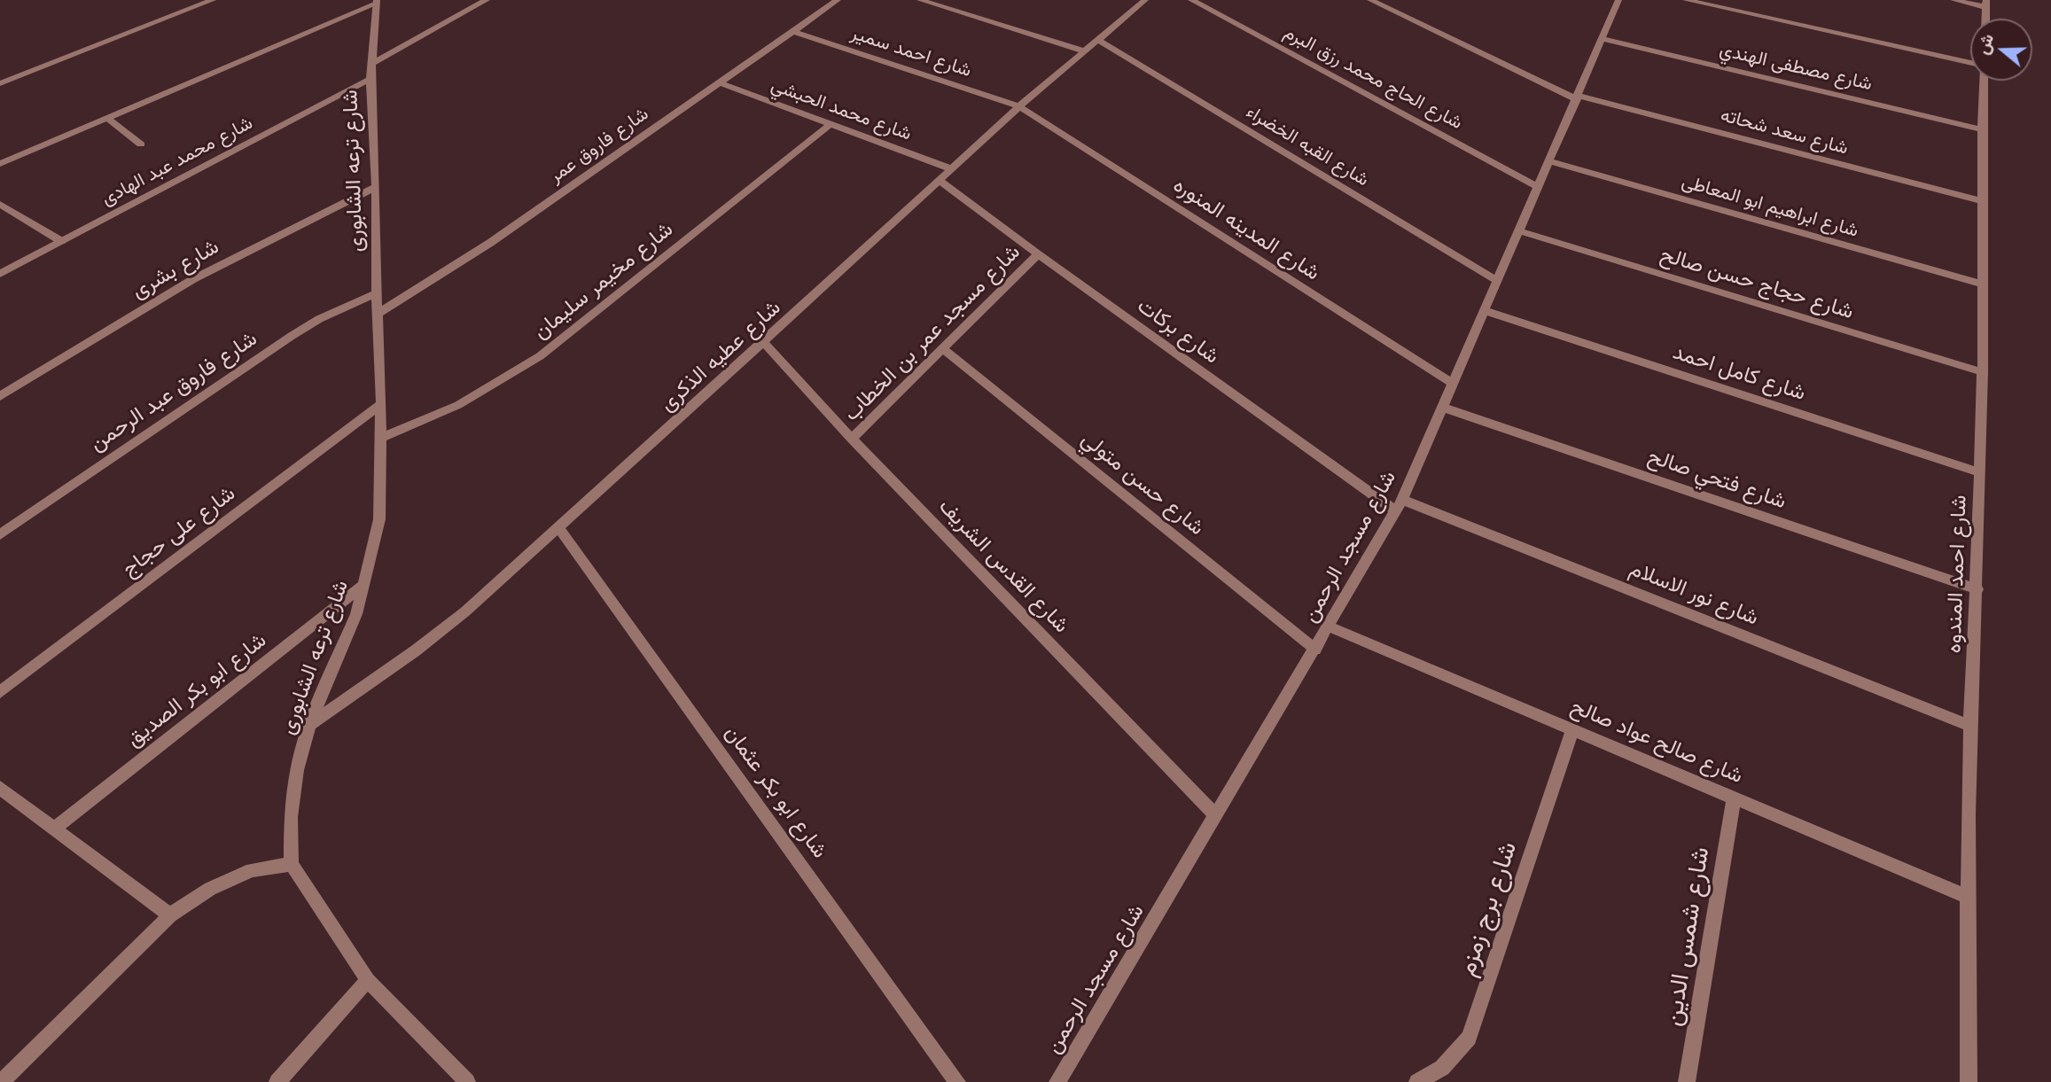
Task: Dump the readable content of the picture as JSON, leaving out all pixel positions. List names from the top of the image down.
{
  "streets": {
    "street": [
      "شارع احمد سمير",
      "شارع مصطفى الهندي",
      "شارع الحاج محمد رزق البرم",
      "شارع محمد الحبشي",
      "شارع سعد شحاته",
      "شارع فاروق عمر",
      "شارع القبه الخضراء",
      "شارع محمد عبد الهادى",
      "شارع ترعه الشابورى",
      "شارع ابراهيم ابو المعاطى",
      "شارع المدينه المنوره",
      "شارع بشرى",
      "شارع مخيمر سليمان",
      "شارع حجاج حسن صالح",
      "شارع بركات",
      "شارع مسجد عمر بن الخطاب",
      "شارع عطيه الذكرى",
      "شارع كامل احمد",
      "شارع فاروق عبد الرحمن",
      "شارع فتحي صالح",
      "شارع حسن متولي",
      "شارع على حجاج",
      "شارع مسجد الرحمن",
      "شارع القدس الشريف",
      "شارع احمد المندوه",
      "شارع نور الاسلام",
      "شارع ابو بكر الصديق",
      "شارع صالح عواد صالح",
      "شارع ابو بكر عثمان",
      "شارع برج زمزم",
      "شارع شمس الدين"
    ]
  },
  "crossings": [
    ["شارع احمد سمير", "شارع فاروق عمر"],
    ["شارع احمد سمير", "شارع المدينه المنوره"],
    ["شارع احمد سمير", "شارع عطيه الذكرى"],
    ["شارع مصطفى الهندي", "شارع مسجد الرحمن"],
    ["شارع مصطفى الهندي", "شارع احمد المندوه"],
    ["شارع الحاج محمد رزق البرم", "شارع مسجد الرحمن"],
    ["شارع محمد الحبشي", "شارع فاروق عمر"],
    ["شارع محمد الحبشي", "شارع مخيمر سليمان"],
    ["شارع محمد الحبشي", "شارع عطيه الذكرى"],
    ["شارع سعد شحاته", "شارع مسجد الرحمن"],
    ["شارع سعد شحاته", "شارع احمد المندوه"],
    ["شارع فاروق عمر", "شارع ترعه الشابورى"],
    ["شارع القبه الخضراء", "شارع عطيه الذكرى"],
    ["شارع القبه الخضراء", "شارع مسجد الرحمن"],
    ["شارع محمد عبد الهادى", "شارع ترعه الشابورى"],
    ["شارع ترعه الشابورى", "شارع بشرى"],
    ["شارع ترعه الشابورى", "شارع مخيمر سليمان"],
    ["شارع ترعه الشابورى", "شارع عطيه الذكرى"],
    ["شارع ترعه الشابورى", "شارع فاروق عبد الرحمن"],
    ["شارع ترعه الشابورى", "شارع على حجاج"],
    ["شارع ترعه الشابورى", "شارع ابو بكر الصديق"],
    ["شارع ابراهيم ابو المعاطى", "شارع مسجد الرحمن"],
    ["شارع ابراهيم ابو المعاطى", "شارع احمد المندوه"],
    ["شارع المدينه المنوره", "شارع عطيه الذكرى"],
    ["شارع المدينه المنوره", "شارع مسجد الرحمن"],
    ["شارع حجاج حسن صالح", "شارع مسجد الرحمن"],
    ["شارع حجاج حسن صالح", "شارع احمد المندوه"],
    ["شارع بركات", "شارع مسجد عمر بن الخطاب"],
    ["شارع بركات", "شارع عطيه الذكرى"],
    ["شارع بركات", "شارع مسجد الرحمن"],
    ["شارع بركات", "شارع نور الاسلام"],
    ["شارع مسجد عمر بن الخطاب", "شارع حسن متولي"],
    ["شارع مسجد عمر بن الخطاب", "شارع القدس الشريف"],
    ["شارع عطيه الذكرى", "شارع القدس الشريف"],
    ["شارع عطيه الذكرى", "شارع ابو بكر عثمان"],
    ["شارع كامل احمد", "شارع مسجد الرحمن"],
    ["شارع كامل احمد", "شارع احمد المندوه"],
    ["شارع فتحي صالح", "شارع مسجد الرحمن"],
    ["شارع فتحي صالح", "شارع احمد المندوه"],
    ["شارع حسن متولي", "شارع مسجد الرحمن"],
    ["شارع مسجد الرحمن", "شارع القدس الشريف"],
    ["شارع مسجد الرحمن", "شارع نور الاسلام"],
    ["شارع مسجد الرحمن", "شارع صالح عواد صالح"],
    ["شارع احمد المندوه", "شارع نور الاسلام"],
    ["شارع احمد المندوه", "شارع صالح عواد صالح"],
    ["شارع صالح عواد صالح", "شارع برج زمزم"],
    ["شارع صالح عواد صالح", "شارع شمس الدين"]
  ],
  "north": "left"
}
